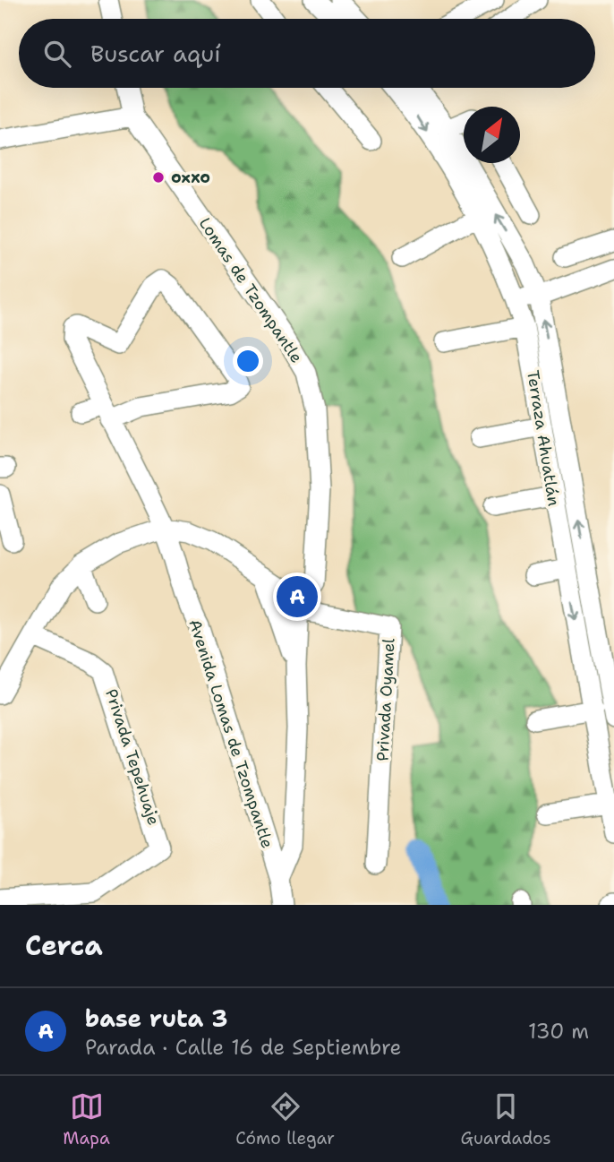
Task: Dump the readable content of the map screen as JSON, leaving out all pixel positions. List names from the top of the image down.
{
  "streets": {
    "street": [
      "Lomas de Tzompantle",
      "Terraza Ahuatlán",
      "Privada Oyamel",
      "Avenida Lomas de Tzompantle",
      "Privada Tepehuaje"
    ]
  },
  "crossings": [
    ["Lomas de Tzompantle", "Privada Oyamel"]
  ],
  "places": ["oxxo"],
  "north": "top right",
  "page": {
    "search": "Buscar aquí",
    "pins": "A",
    "heading": "Cerca",
    "list": [
      {
        "mark": "A",
        "name": "base ruta 3",
        "note": "Parada · Calle 16 de Septiembre",
        "value": "130 m"
      }
    ],
    "nav": ["Mapa", "Cómo llegar", "Guardados"]
  }
}
